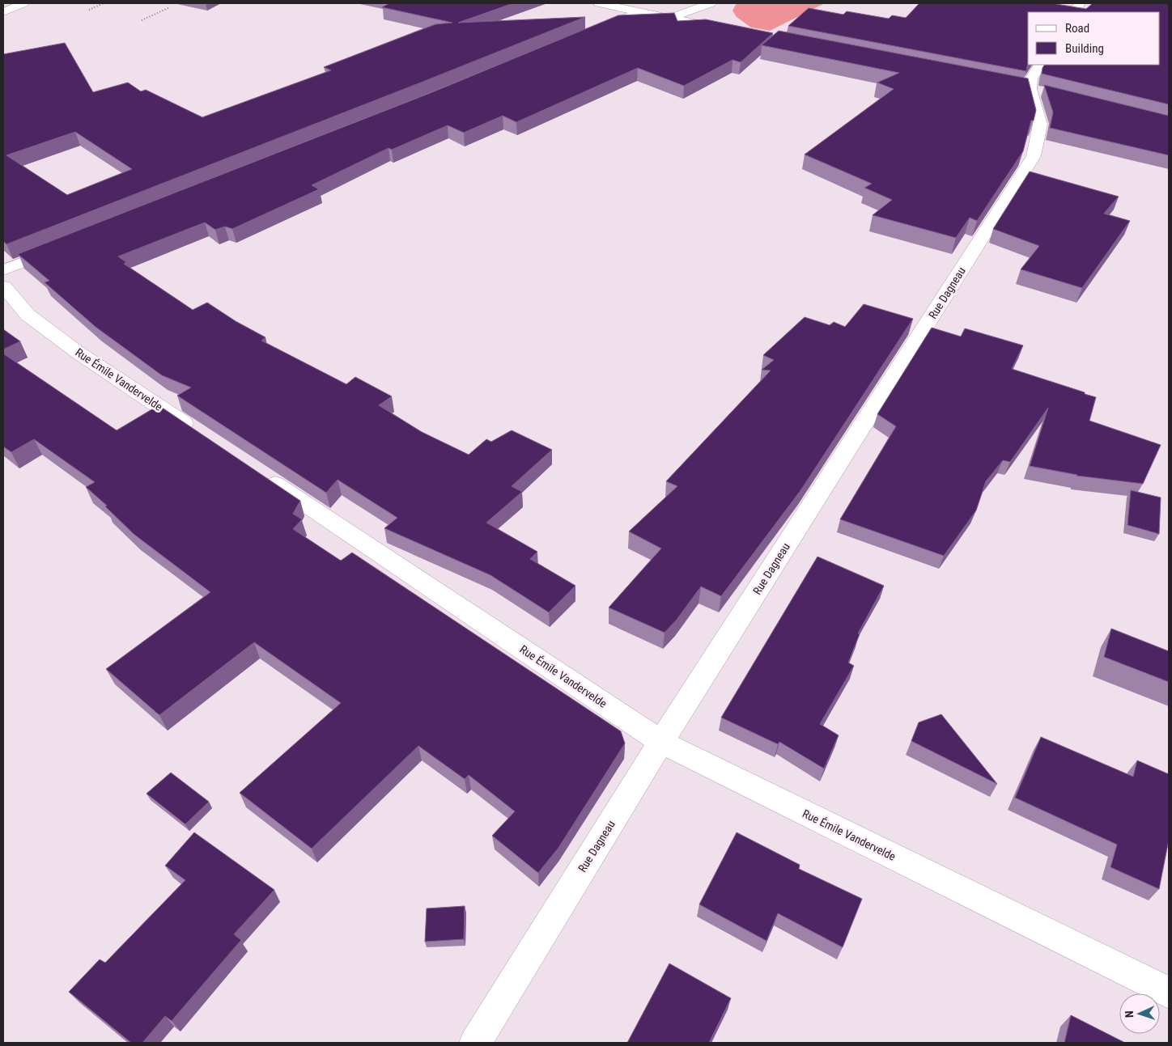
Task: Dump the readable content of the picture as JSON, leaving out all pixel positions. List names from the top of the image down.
{
  "streets": {
    "street": ["Rue Dagneau", "Rue Émile Vandervelde"]
  },
  "crossings": [
    ["Rue Dagneau", "Rue Émile Vandervelde"]
  ],
  "legend": ["Road", "Building"],
  "north": "left"
}
